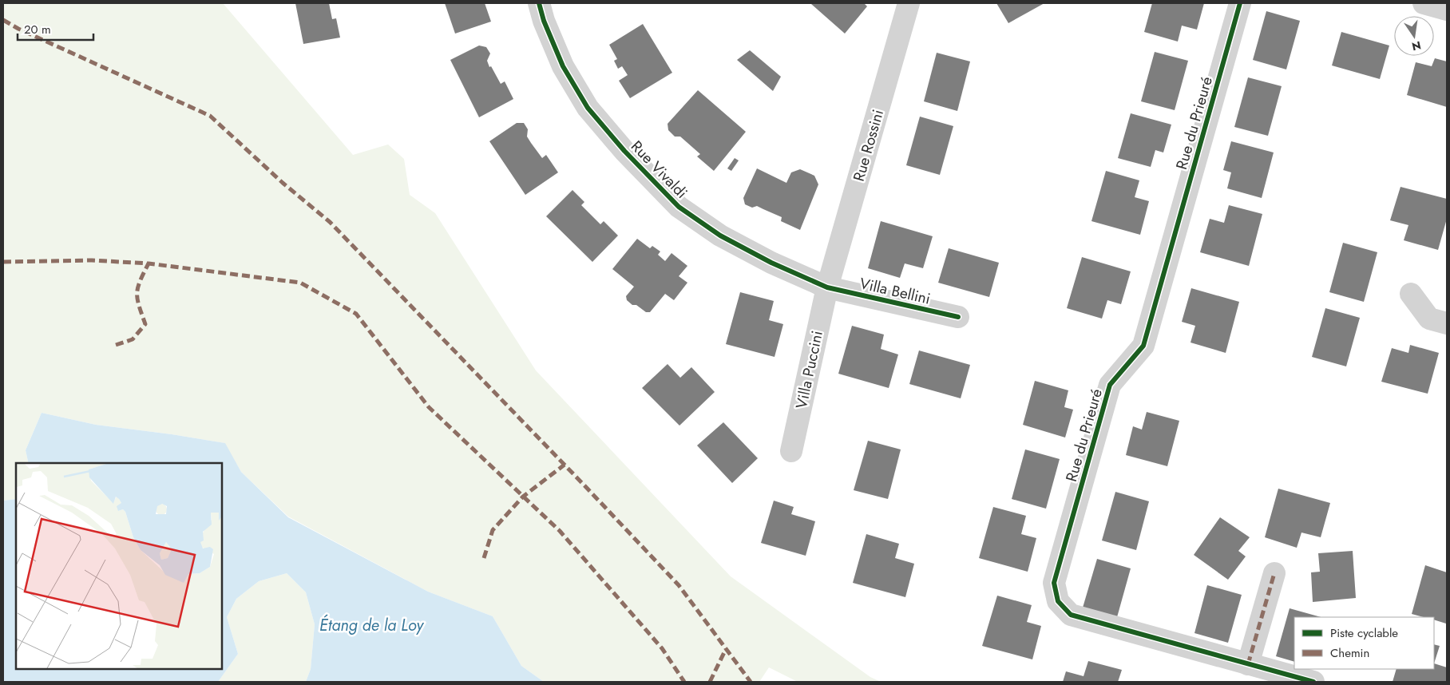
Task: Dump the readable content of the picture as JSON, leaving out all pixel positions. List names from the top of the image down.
{
  "streets": {
    "street": [
      "Rue du Prieuré",
      "Rue Rossini",
      "Rue Vivaldi",
      "Villa Bellini",
      "Villa Puccini"
    ]
  },
  "crossings": [
    ["Rue Rossini", "Rue Vivaldi"],
    ["Rue Rossini", "Villa Bellini"],
    ["Rue Rossini", "Villa Puccini"],
    ["Rue Vivaldi", "Villa Bellini"],
    ["Rue Vivaldi", "Villa Puccini"],
    ["Villa Bellini", "Villa Puccini"]
  ],
  "water": ["Étang de la Loy"],
  "legend": ["Piste cyclable", "Chemin"],
  "scale_bar": "20 m",
  "north": "bottom"
}
